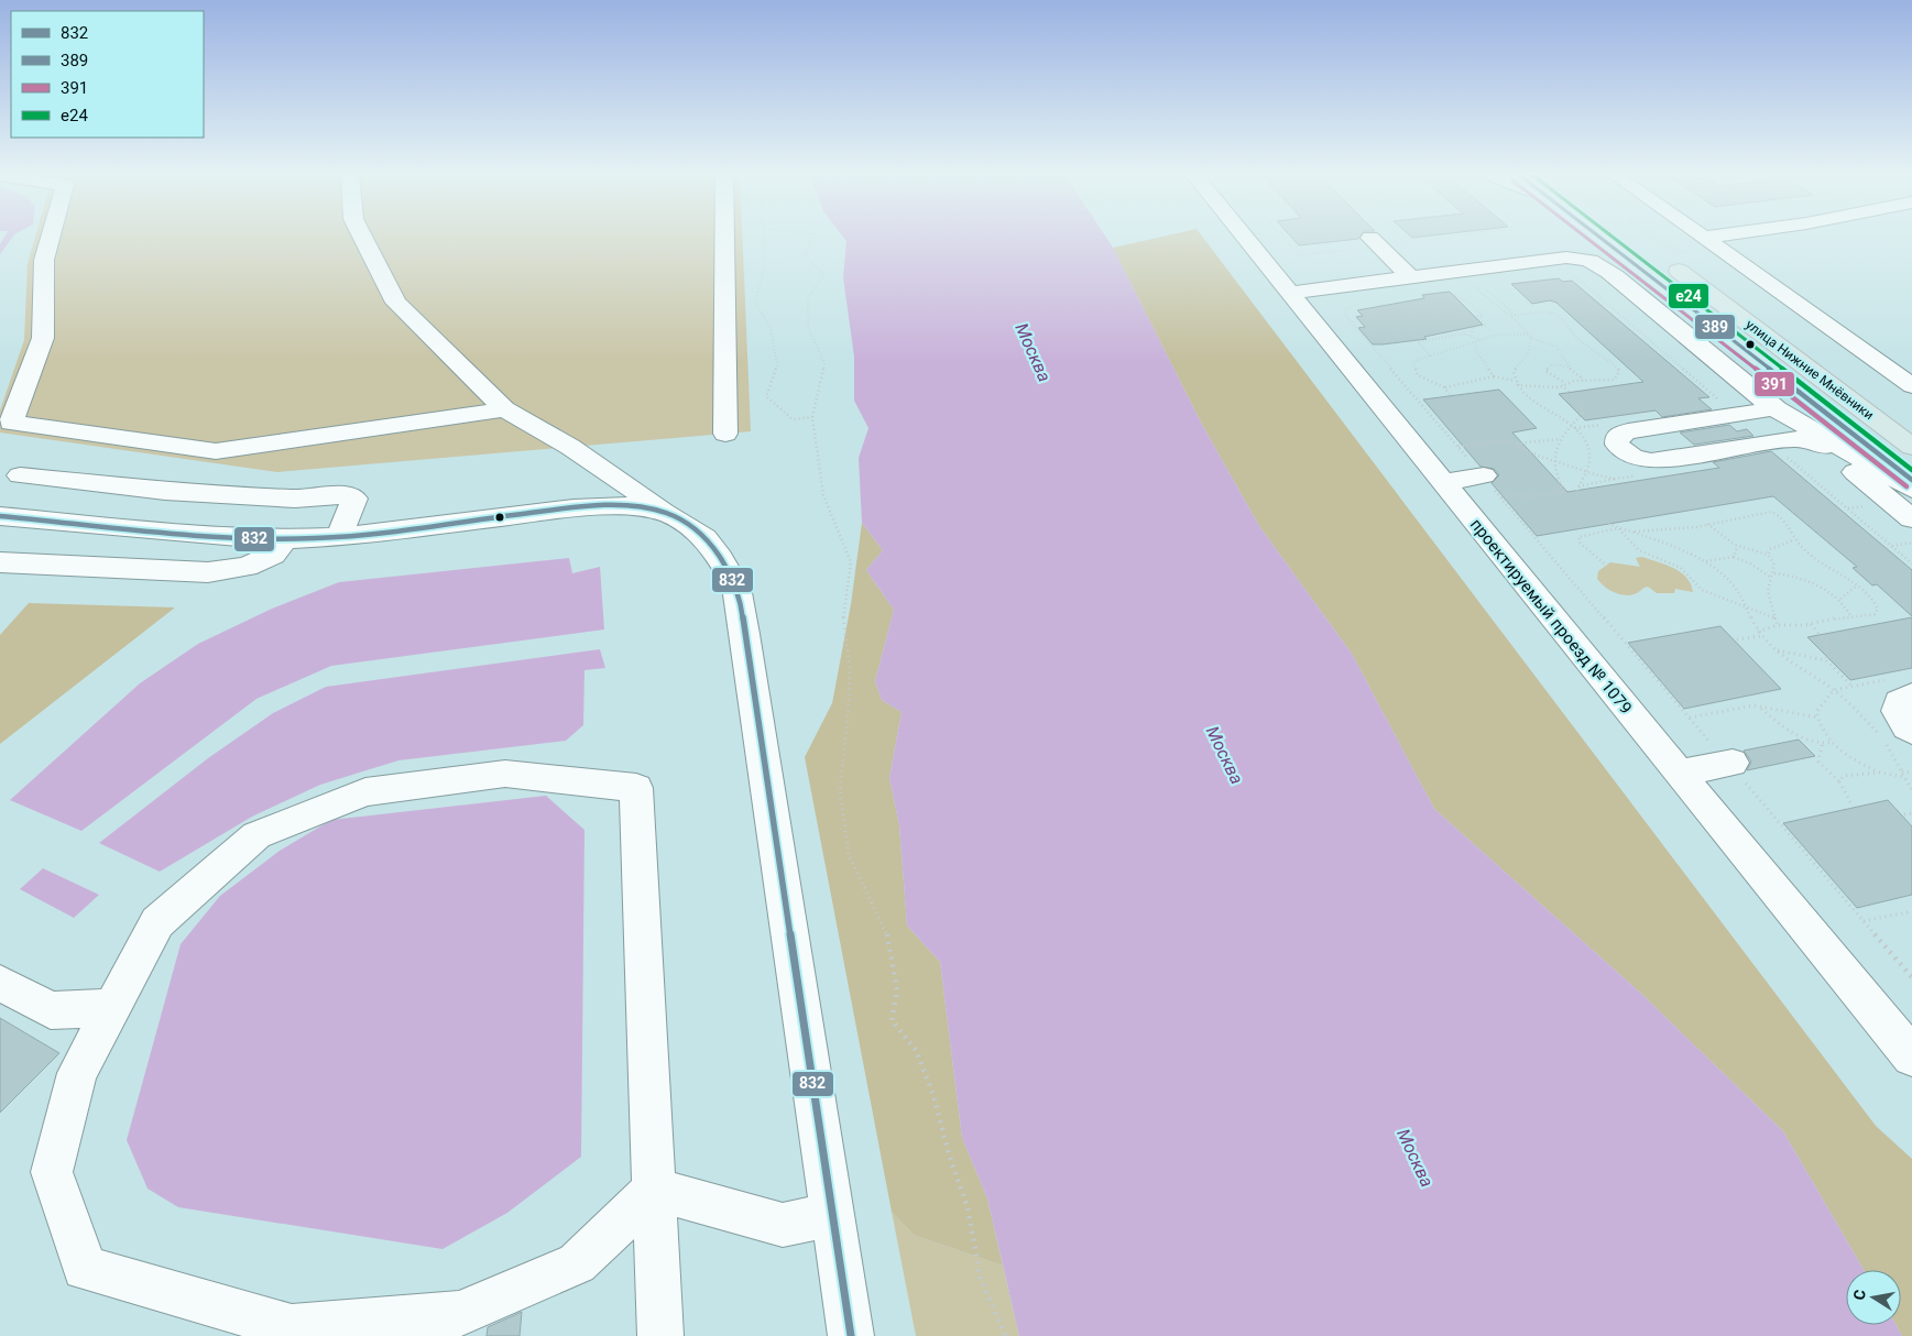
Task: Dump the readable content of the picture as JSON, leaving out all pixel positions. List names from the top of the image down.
{
  "streets": {
    "main road": ["улица Нижние Мнёвники"],
    "street": ["проектируемый проезд № 1079"]
  },
  "water": ["Москва"],
  "lines": [
    "transit line 389",
    "transit line 391",
    "transit line е24",
    "transit line 832"
  ],
  "legend": [
    "832",
    "389",
    "391",
    "е24"
  ],
  "north": "left"
}
